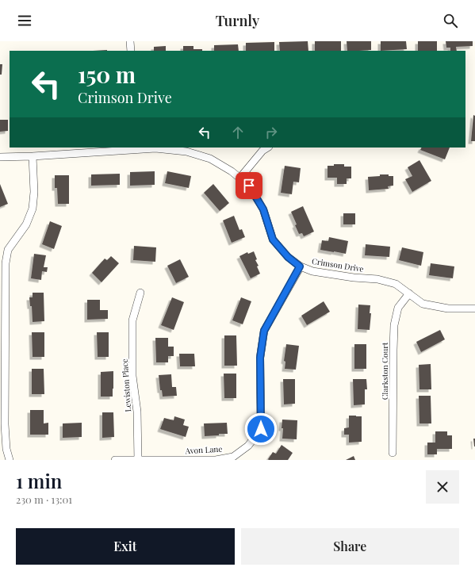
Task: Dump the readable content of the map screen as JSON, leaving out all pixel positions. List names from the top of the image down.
{
  "streets": {
    "street": [
      "Crimson Drive",
      "Clarkston Court",
      "Lewiston Place",
      "Avon Lane"
    ]
  },
  "crossings": [
    ["Crimson Drive", "Clarkston Court"],
    ["Crimson Drive", "Avon Lane"],
    ["Lewiston Place", "Avon Lane"]
  ],
  "page": {
    "header": "Turnly",
    "turn": ["150 m", "Crimson Drive"],
    "heading": ["1 min", "230 m · 13:01"],
    "buttons": ["Exit", "Share"]
  }
}
